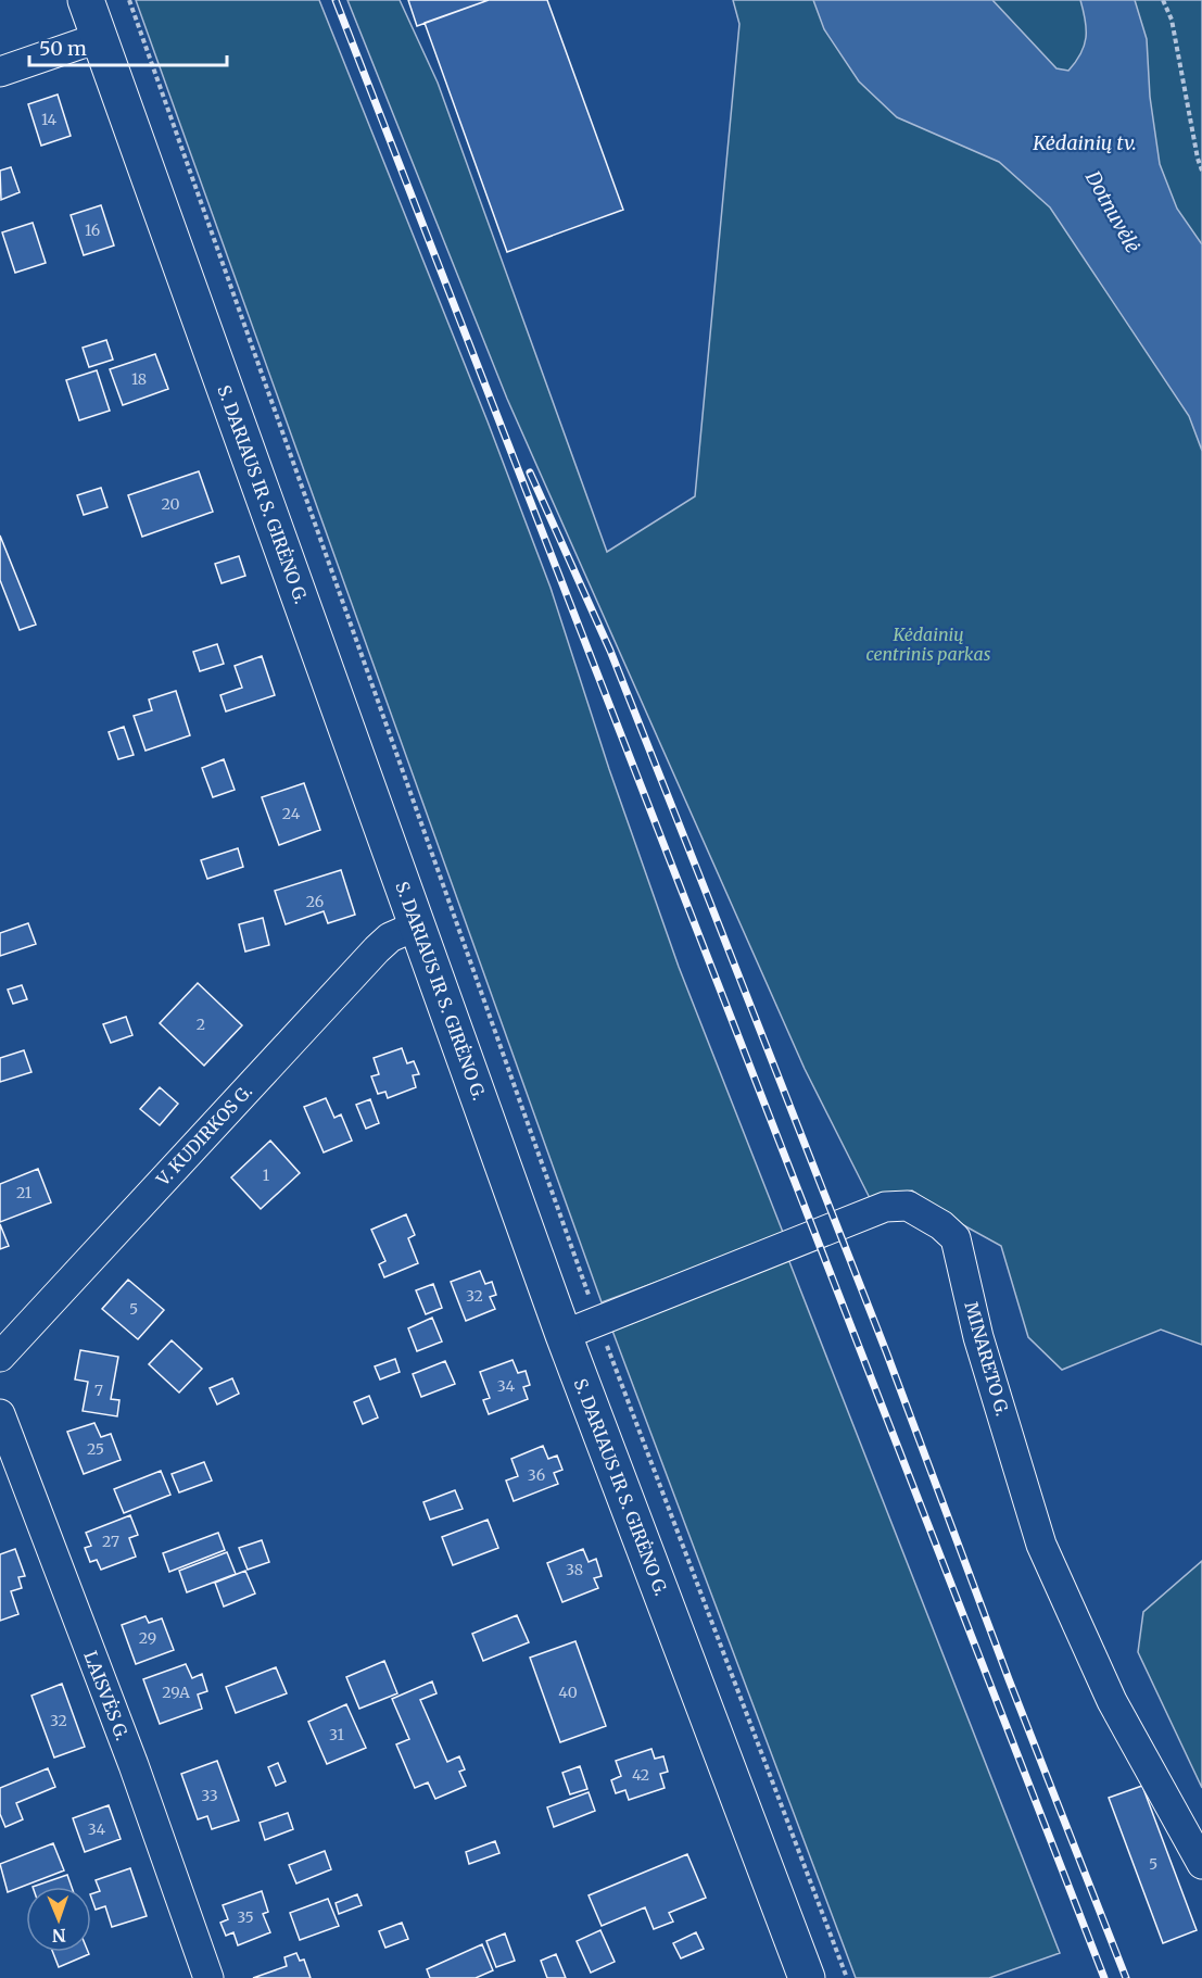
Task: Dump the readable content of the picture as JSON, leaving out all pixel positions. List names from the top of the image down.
{
  "streets": {
    "main road": ["S. DARIAUS IR S. GIRĖNO G."],
    "street": ["V. KUDIRKOS G.", "MINARETO G.", "LAISVĖS G."]
  },
  "crossings": [
    ["S. DARIAUS IR S. GIRĖNO G.", "V. KUDIRKOS G."],
    ["S. DARIAUS IR S. GIRĖNO G.", "MINARETO G."]
  ],
  "water": ["Kėdainių tv.", "Dotnuvėlė"],
  "parks": ["Kėdainių centrinis parkas"],
  "house_numbers": [
    "14",
    "16",
    "18",
    "20",
    "24",
    "26",
    "2",
    "1",
    "21",
    "32",
    "5",
    "34",
    "7",
    "25",
    "36",
    "27",
    "38",
    "29",
    "29A",
    "40",
    "32",
    "31",
    "42",
    "33",
    "34",
    "5",
    "35"
  ],
  "scale_bar": "50 m",
  "north": "bottom"
}
